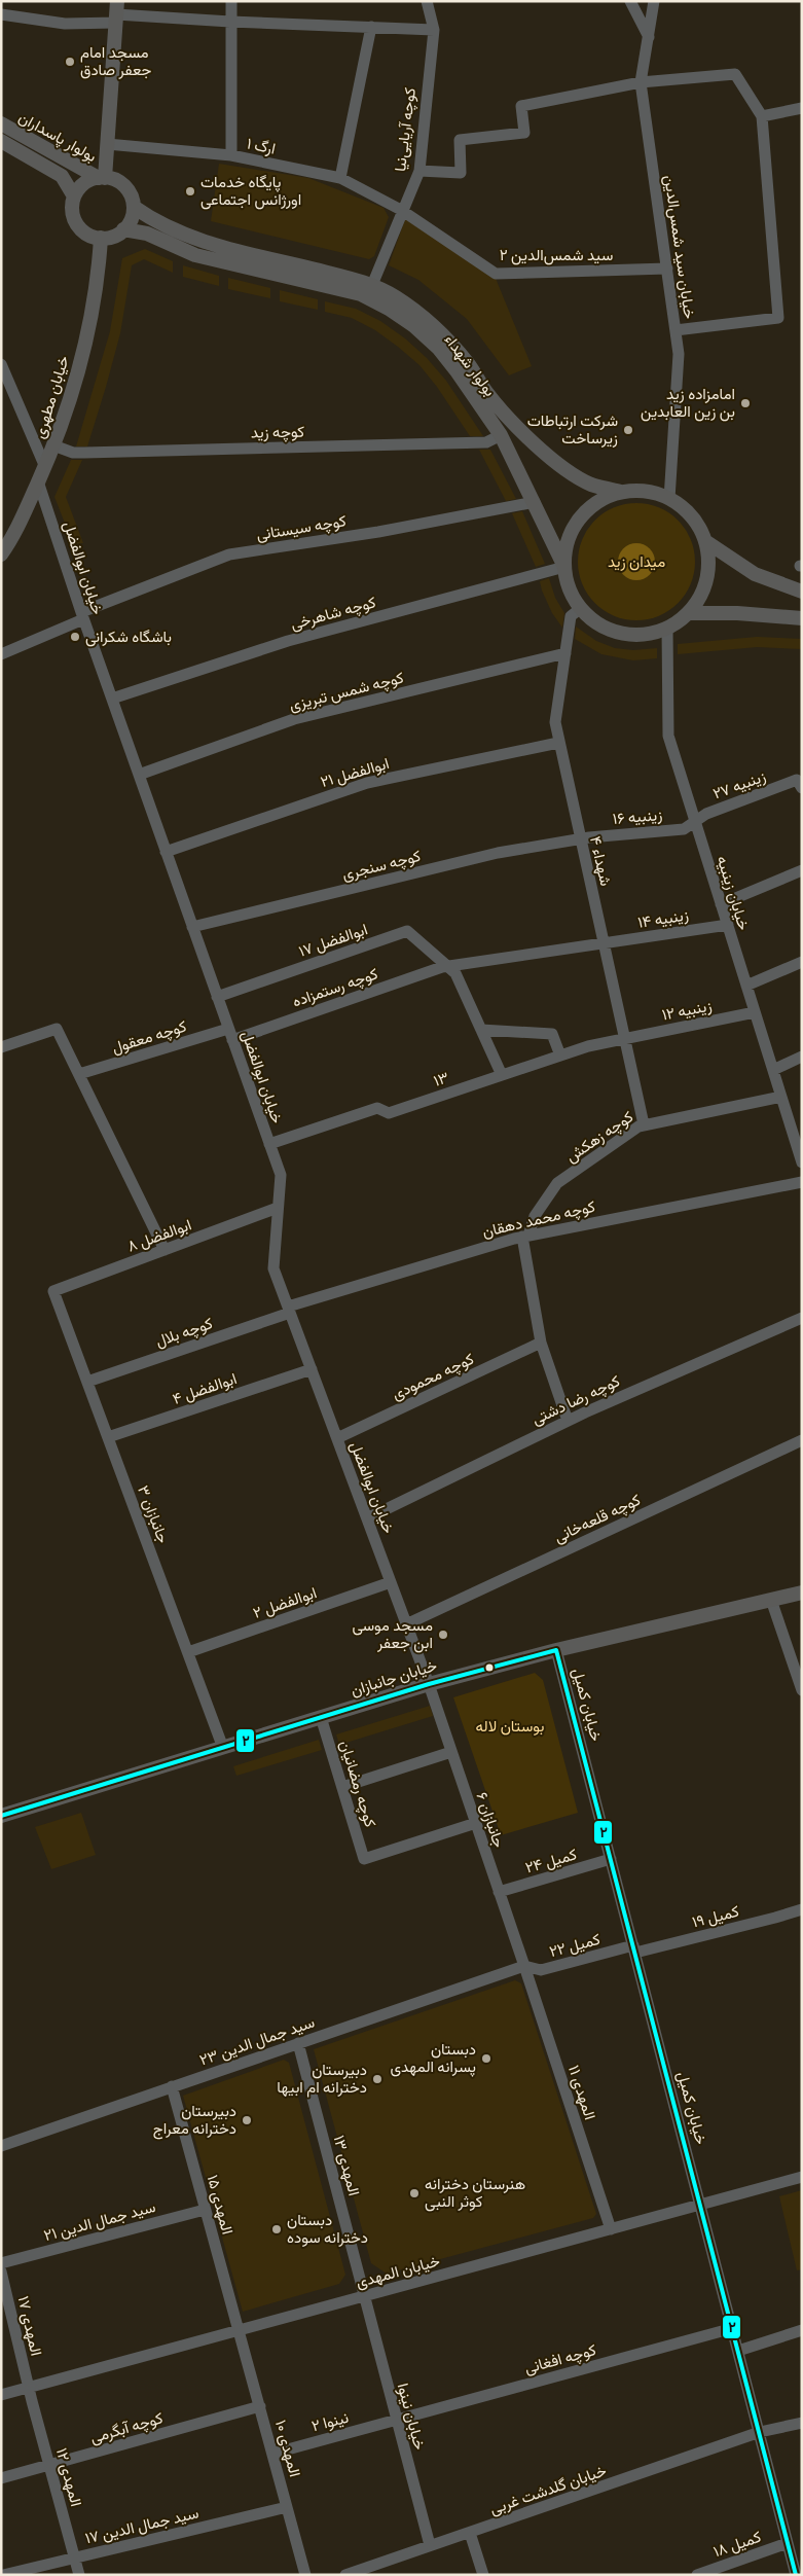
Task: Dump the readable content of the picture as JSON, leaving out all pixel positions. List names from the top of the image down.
{
  "streets": {
    "main road": [
      "بولوار پاسداران",
      "بولوار شهداء",
      "خیابان مطهری",
      "خیابان جانبازان"
    ],
    "street": [
      "کوچه آریایی‌نیا",
      "ارگ ۱",
      "خیابان سید شمس‌الدین",
      "سید شمس‌الدین ۲",
      "کوچه زید",
      "کوچه سیستانی",
      "خیابان ابوالفضل",
      "کوچه شاهرخی",
      "کوچه شمس تبریزی",
      "ابوالفضل ۲۱",
      "زینبیه ۲۷",
      "زینبیه ۱۶",
      "شهداء ۴",
      "کوچه سنجری",
      "خیابان زینبیه",
      "زینبیه ۱۴",
      "ابوالفضل ۱۷",
      "کوچه رستمزاده",
      "زینبیه ۱۲",
      "کوچه معقول",
      "۱۳",
      "کوچه زهکش",
      "کوچه محمد دهقان",
      "ابوالفضل ۸",
      "کوچه بلال",
      "کوچه محمودی",
      "ابوالفضل ۴",
      "کوچه رضا دشتی",
      "جانبازان ۳",
      "کوچه قلعه‌خانی",
      "ابوالفضل ۲",
      "خیابان کمیل",
      "کوچه رمضانیان",
      "جانبازان ۶",
      "کمیل ۲۴",
      "کمیل ۱۹",
      "کمیل ۲۲",
      "سید جمال الدین ۲۳",
      "المهدی ۱۱",
      "المهدی ۱۳",
      "المهدی ۱۵",
      "سید جمال الدین ۲۱",
      "خیابان المهدی",
      "المهدی ۱۷",
      "کوچه افغانی",
      "خیابان نینوا",
      "نینوا ۲",
      "کوچه آبگرمی",
      "المهدی ۱۰",
      "المهدی ۱۲",
      "خیابان گلدشت غربی",
      "سید جمال الدین ۱۷",
      "کمیل ۱۸"
    ]
  },
  "crossings": [
    ["کوچه آریایی‌نیا", "ارگ ۱"],
    ["کوچه آریایی‌نیا", "سید شمس‌الدین ۲"],
    ["کوچه آریایی‌نیا", "بولوار شهداء"],
    ["بولوار پاسداران", "بولوار شهداء"],
    ["بولوار پاسداران", "خیابان مطهری"],
    ["ارگ ۱", "سید شمس‌الدین ۲"],
    ["خیابان سید شمس‌الدین", "سید شمس‌الدین ۲"],
    ["خیابان سید شمس‌الدین", "بولوار شهداء"],
    ["خیابان سید شمس‌الدین", "کوچه شاهرخی"],
    ["خیابان سید شمس‌الدین", "شهداء ۴"],
    ["خیابان سید شمس‌الدین", "خیابان زینبیه"],
    ["بولوار شهداء", "خیابان مطهری"],
    ["بولوار شهداء", "کوچه زید"],
    ["بولوار شهداء", "کوچه سیستانی"],
    ["بولوار شهداء", "کوچه شاهرخی"],
    ["بولوار شهداء", "شهداء ۴"],
    ["بولوار شهداء", "خیابان زینبیه"],
    ["خیابان مطهری", "کوچه زید"],
    ["خیابان مطهری", "خیابان ابوالفضل"],
    ["کوچه سیستانی", "خیابان ابوالفضل"],
    ["خیابان ابوالفضل", "کوچه شاهرخی"],
    ["خیابان ابوالفضل", "کوچه شمس تبریزی"],
    ["خیابان ابوالفضل", "ابوالفضل ۲۱"],
    ["خیابان ابوالفضل", "کوچه سنجری"],
    ["خیابان ابوالفضل", "ابوالفضل ۱۷"],
    ["خیابان ابوالفضل", "کوچه رستمزاده"],
    ["خیابان ابوالفضل", "کوچه معقول"],
    ["خیابان ابوالفضل", "۱۳"],
    ["خیابان ابوالفضل", "کوچه محمد دهقان"],
    ["خیابان ابوالفضل", "ابوالفضل ۸"],
    ["خیابان ابوالفضل", "کوچه بلال"],
    ["خیابان ابوالفضل", "کوچه محمودی"],
    ["خیابان ابوالفضل", "ابوالفضل ۴"],
    ["خیابان ابوالفضل", "کوچه رضا دشتی"],
    ["خیابان ابوالفضل", "کوچه قلعه‌خانی"],
    ["خیابان ابوالفضل", "ابوالفضل ۲"],
    ["خیابان ابوالفضل", "خیابان جانبازان"],
    ["خیابان ابوالفضل", "جانبازان ۶"],
    ["کوچه شاهرخی", "شهداء ۴"],
    ["کوچه شاهرخی", "خیابان زینبیه"],
    ["کوچه شمس تبریزی", "شهداء ۴"],
    ["ابوالفضل ۲۱", "شهداء ۴"],
    ["زینبیه ۲۷", "زینبیه ۱۶"],
    ["زینبیه ۲۷", "خیابان زینبیه"],
    ["زینبیه ۱۶", "شهداء ۴"],
    ["زینبیه ۱۶", "کوچه سنجری"],
    ["زینبیه ۱۶", "خیابان زینبیه"],
    ["شهداء ۴", "کوچه سنجری"],
    ["شهداء ۴", "خیابان زینبیه"],
    ["شهداء ۴", "زینبیه ۱۴"],
    ["شهداء ۴", "زینبیه ۱۲"],
    ["شهداء ۴", "۱۳"],
    ["شهداء ۴", "کوچه زهکش"],
    ["خیابان زینبیه", "زینبیه ۱۴"],
    ["خیابان زینبیه", "زینبیه ۱۲"],
    ["خیابان زینبیه", "کوچه زهکش"],
    ["زینبیه ۱۴", "ابوالفضل ۱۷"],
    ["زینبیه ۱۴", "کوچه رستمزاده"],
    ["ابوالفضل ۱۷", "کوچه رستمزاده"],
    ["کوچه رستمزاده", "کوچه معقول"],
    ["زینبیه ۱۲", "۱۳"],
    ["کوچه زهکش", "کوچه محمد دهقان"],
    ["کوچه محمد دهقان", "کوچه بلال"],
    ["ابوالفضل ۸", "جانبازان ۳"],
    ["کوچه بلال", "جانبازان ۳"],
    ["ابوالفضل ۴", "جانبازان ۳"],
    ["جانبازان ۳", "ابوالفضل ۲"],
    ["جانبازان ۳", "خیابان جانبازان"],
    ["خیابان جانبازان", "خیابان کمیل"],
    ["خیابان جانبازان", "کوچه رمضانیان"],
    ["خیابان جانبازان", "جانبازان ۶"],
    ["خیابان کمیل", "کمیل ۲۴"],
    ["خیابان کمیل", "کمیل ۱۹"],
    ["خیابان کمیل", "کمیل ۲۲"],
    ["خیابان کمیل", "خیابان المهدی"],
    ["خیابان کمیل", "کوچه افغانی"],
    ["خیابان کمیل", "خیابان گلدشت غربی"],
    ["خیابان کمیل", "کمیل ۱۸"],
    ["کوچه رمضانیان", "جانبازان ۶"],
    ["جانبازان ۶", "کمیل ۲۴"],
    ["جانبازان ۶", "کمیل ۲۲"],
    ["جانبازان ۶", "سید جمال الدین ۲۳"],
    ["جانبازان ۶", "المهدی ۱۱"],
    ["کمیل ۱۹", "کمیل ۲۲"],
    ["کمیل ۲۲", "سید جمال الدین ۲۳"],
    ["کمیل ۲۲", "المهدی ۱۱"],
    ["سید جمال الدین ۲۳", "المهدی ۱۱"],
    ["سید جمال الدین ۲۳", "المهدی ۱۳"],
    ["سید جمال الدین ۲۳", "المهدی ۱۵"],
    ["المهدی ۱۱", "خیابان المهدی"],
    ["المهدی ۱۳", "خیابان المهدی"],
    ["المهدی ۱۳", "خیابان نینوا"],
    ["المهدی ۱۵", "سید جمال الدین ۲۱"],
    ["المهدی ۱۵", "خیابان المهدی"],
    ["المهدی ۱۵", "المهدی ۱۰"],
    ["خیابان المهدی", "المهدی ۱۷"],
    ["خیابان المهدی", "خیابان نینوا"],
    ["خیابان المهدی", "المهدی ۱۰"],
    ["خیابان المهدی", "المهدی ۱۲"],
    ["المهدی ۱۷", "المهدی ۱۲"],
    ["کوچه افغانی", "خیابان نینوا"],
    ["کوچه افغانی", "نینوا ۲"],
    ["خیابان نینوا", "نینوا ۲"],
    ["خیابان نینوا", "خیابان گلدشت غربی"],
    ["نینوا ۲", "المهدی ۱۰"],
    ["کوچه آبگرمی", "المهدی ۱۰"],
    ["کوچه آبگرمی", "المهدی ۱۲"],
    ["المهدی ۱۰", "سید جمال الدین ۱۷"],
    ["المهدی ۱۲", "سید جمال الدین ۱۷"]
  ],
  "parks": ["میدان زید", "بوستان لاله"],
  "places": [
    "مسجد امام جعفر صادق",
    "پایگاه خدمات اورژانس اجتماعی",
    "امامزاده زید بن زین العابدین",
    "شرکت ارتباطات زیرساخت",
    "باشگاه شکرانی",
    "مسجد موسی ابن جعفر",
    "دبستان پسرانه المهدی",
    "دبیرستان دخترانه ام ابیها",
    "دبیرستان دخترانه معراج",
    "هنرستان دخترانه کوثر النبی",
    "دبستان دخترانه سوده"
  ],
  "lines": ["transit line ۲"]
}
